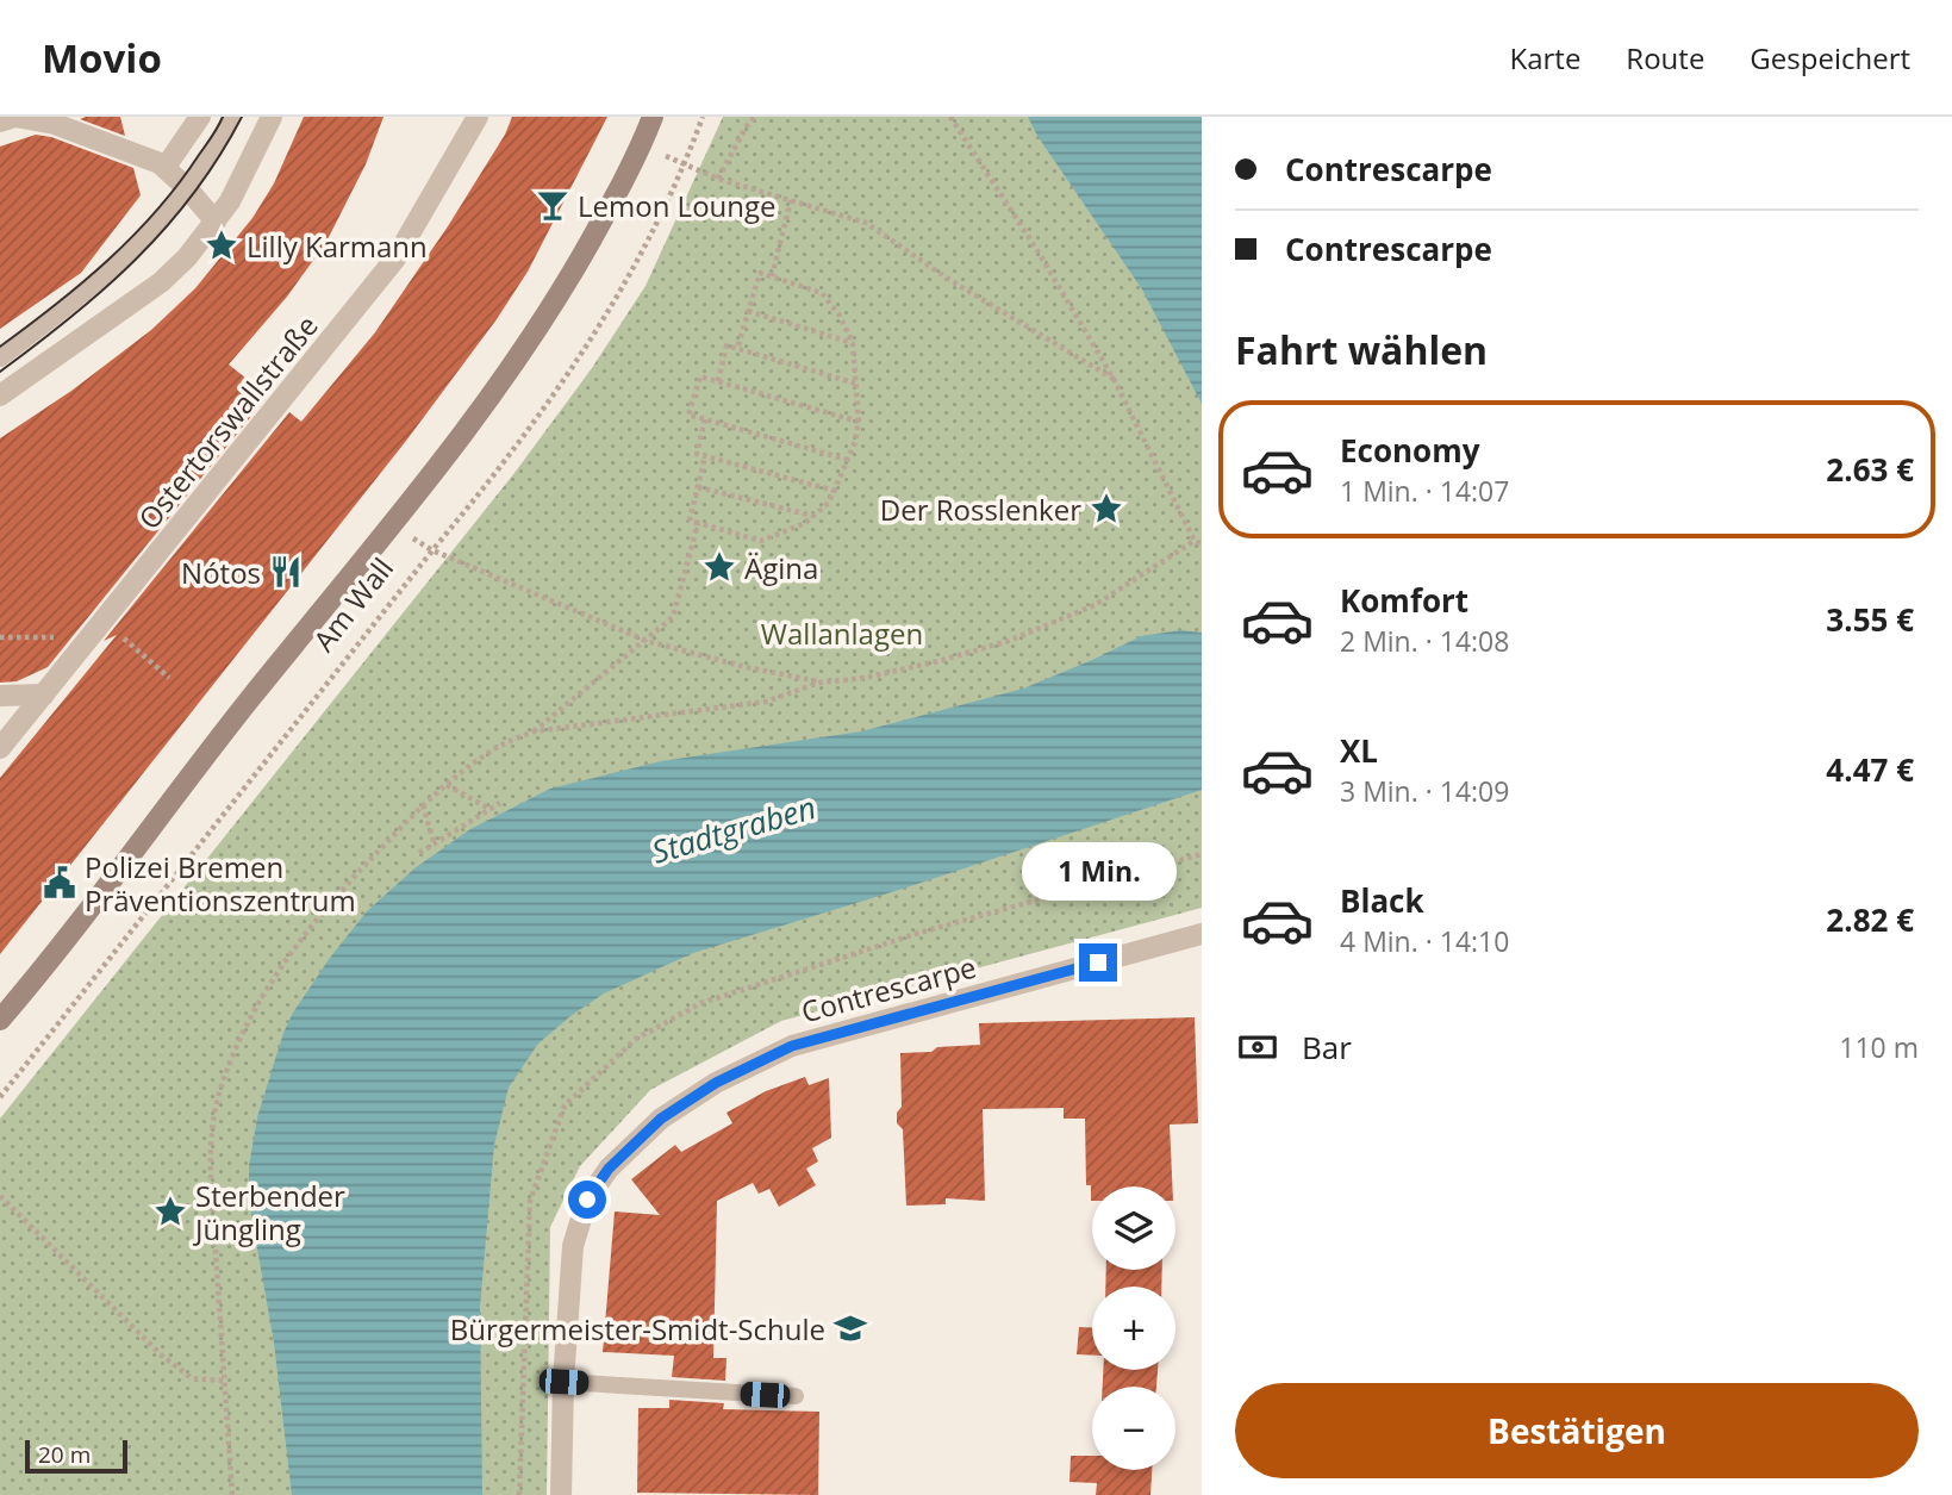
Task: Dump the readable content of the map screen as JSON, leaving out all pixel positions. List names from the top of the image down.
{
  "streets": {
    "main road": ["Am Wall"],
    "street": ["Ostertorswallstraße", "Contrescarpe"]
  },
  "water": ["Stadtgraben"],
  "parks": ["Wallanlagen"],
  "places": {
    "bar": ["Lemon Lounge"],
    "place": [
      "Lilly Karmann",
      "Der Rosslenker",
      "Ägina",
      "Sterbender Jüngling"
    ],
    "restaurant": ["Nótos"],
    "public building": ["Polizei Bremen Präventionszentrum"],
    "school or university": ["Bürgermeister-Smidt-Schule"]
  },
  "scale_bar": "20 m",
  "page": {
    "header": "Movio",
    "nav": ["Karte", "Route", "Gespeichert"],
    "banner": ["Contrescarpe", "Contrescarpe"],
    "heading": "Fahrt wählen",
    "list": [
      {
        "name": "Economy",
        "note": "1 Min. · 14:07",
        "value": "2.63 €"
      },
      {
        "name": "Komfort",
        "note": "2 Min. · 14:08",
        "value": "3.55 €"
      },
      {
        "name": "XL",
        "note": "3 Min. · 14:09",
        "value": "4.47 €"
      },
      {
        "name": "Black",
        "note": "4 Min. · 14:10",
        "value": "2.82 €"
      }
    ],
    "bubble": "1 Min.",
    "pay": ["Bar", "110 m"],
    "map_buttons": ["+", "−"],
    "buttons": "Bestätigen",
    "scale": "20 m"
  }
}
